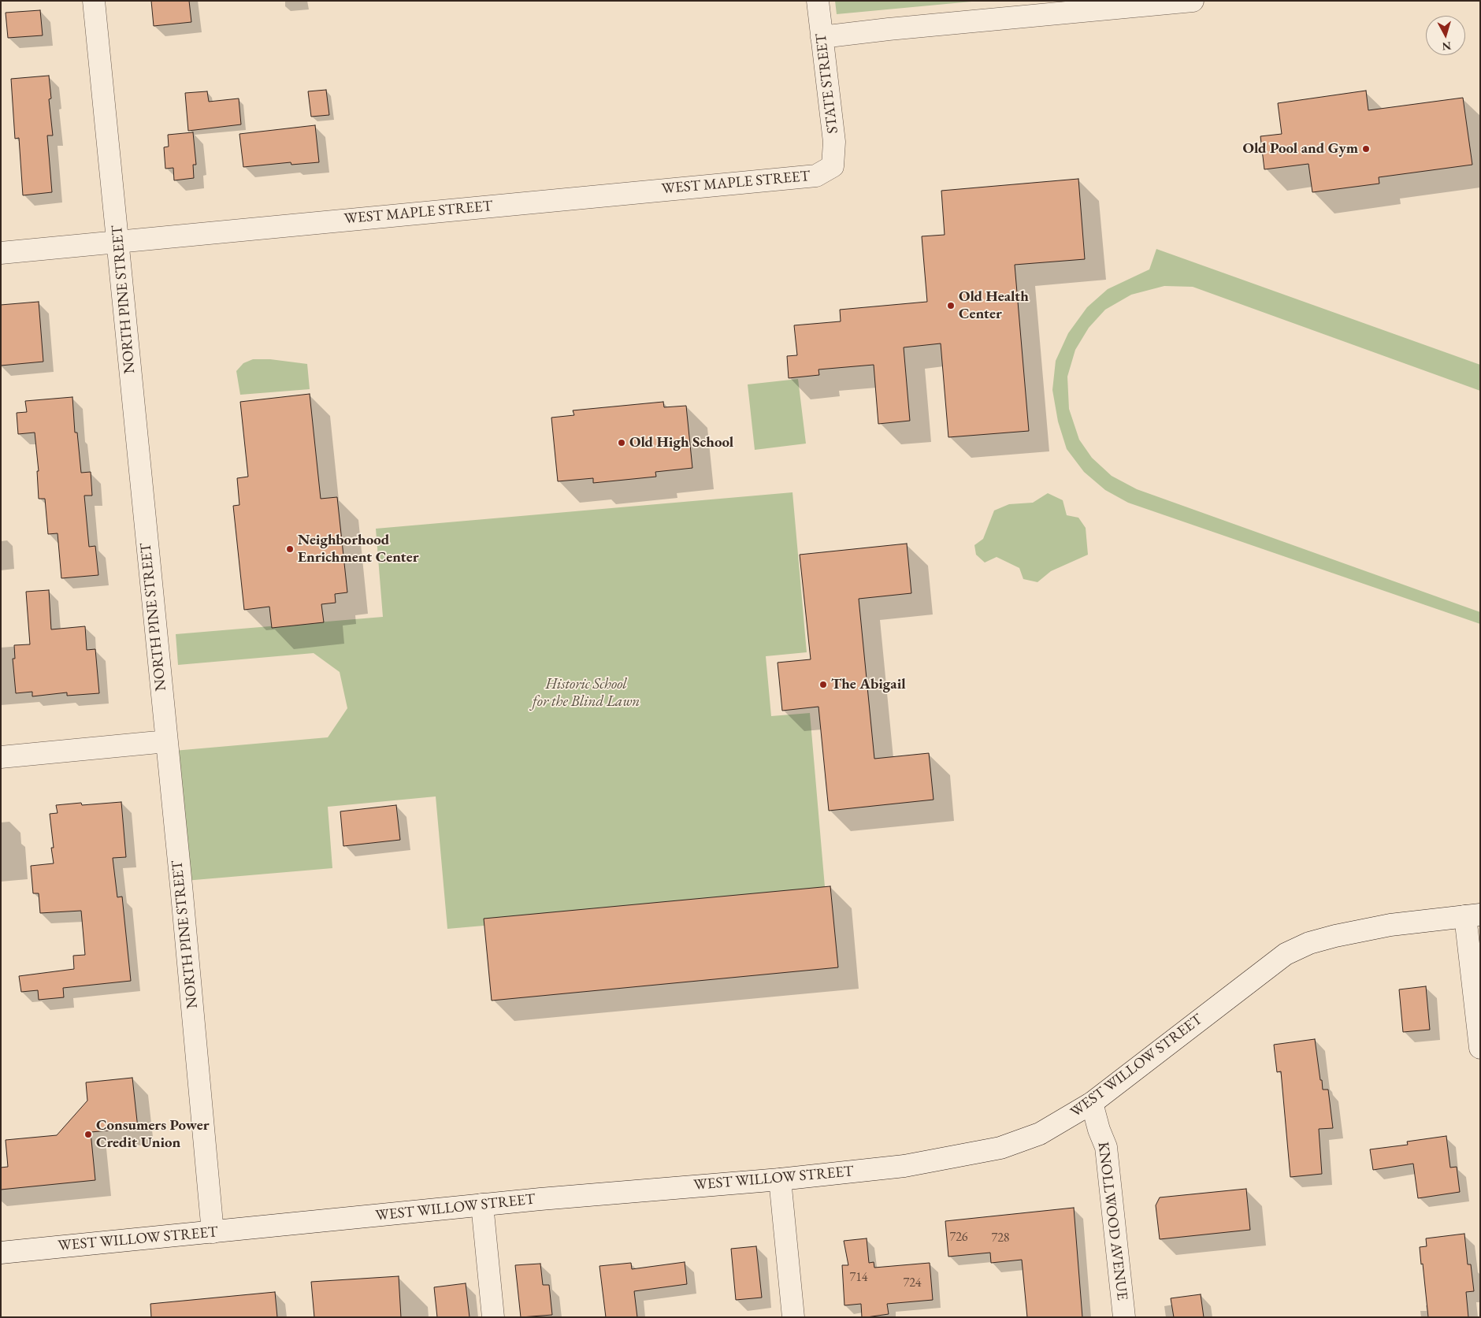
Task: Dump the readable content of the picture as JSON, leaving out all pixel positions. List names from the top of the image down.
{
  "streets": {
    "street": [
      "STATE STREET",
      "WEST MAPLE STREET",
      "NORTH PINE STREET",
      "WEST WILLOW STREET",
      "KNOLLWOOD AVENUE"
    ]
  },
  "crossings": [
    ["STATE STREET", "WEST MAPLE STREET"],
    ["WEST MAPLE STREET", "NORTH PINE STREET"],
    ["NORTH PINE STREET", "WEST WILLOW STREET"],
    ["WEST WILLOW STREET", "KNOLLWOOD AVENUE"]
  ],
  "parks": ["Historic School for the Blind Lawn"],
  "places": [
    "Old Pool and Gym",
    "Old Health Center",
    "Old High School",
    "Neighborhood Enrichment Center",
    "The Abigail",
    "Consumers Power Credit Union"
  ],
  "house_numbers": [
    "726",
    "728",
    "714",
    "724"
  ],
  "north": "bottom"
}
